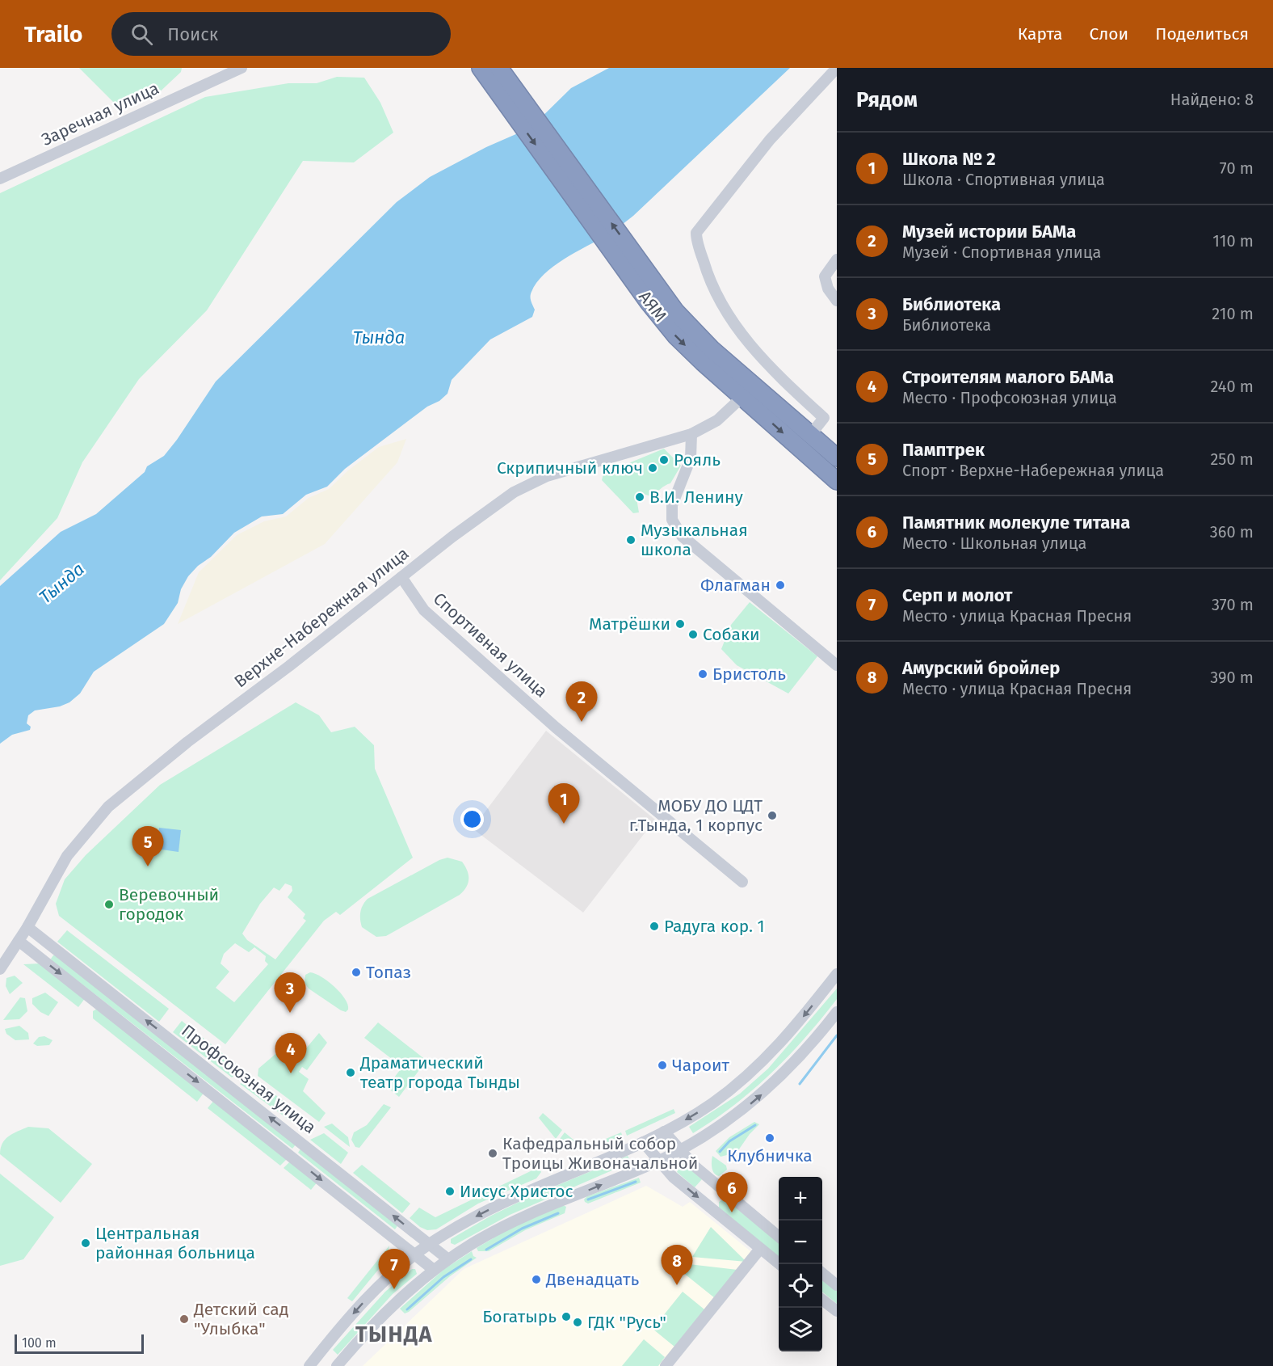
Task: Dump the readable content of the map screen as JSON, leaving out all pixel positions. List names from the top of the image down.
{
  "streets": {
    "highway": ["АЯМ"],
    "street": [
      "Заречная улица",
      "Верхне-Набережная улица",
      "Спортивная улица",
      "Профсоюзная улица"
    ]
  },
  "crossings": [
    ["АЯМ", "Верхне-Набережная улица"],
    ["Верхне-Набережная улица", "Спортивная улица"],
    ["Верхне-Набережная улица", "Профсоюзная улица"]
  ],
  "districts": ["ТЫНДА"],
  "water": ["Тында"],
  "places": [
    "Рояль",
    "Скрипичный ключ",
    "В.И. Ленину",
    "Музыкальная школа",
    "Флагман",
    "Матрёшки",
    "Собаки",
    "Бристоль",
    "МОБУ ДО ЦДТ г.Тында, 1 корпус",
    "Веревочный городок",
    "Радуга кор. 1",
    "Топаз",
    "Чароит",
    "Драматический театр города Тынды",
    "Клубничка",
    "Кафедральный собор Троицы Живоначальной",
    "Иисус Христос",
    "Центральная районная больница",
    "Двенадцать",
    "Богатырь",
    "Детский сад \"Улыбка\"",
    "ГДК \"Русь\""
  ],
  "scale_bar": "100 m",
  "page": {
    "header": "Trailo",
    "search": "Поиск",
    "nav": ["Карта", "Слои", "Поделиться"],
    "heading": ["Рядом", "Найдено: 8"],
    "list": [
      {
        "mark": "1",
        "name": "Школа № 2",
        "note": "Школа · Спортивная улица",
        "value": "70 m"
      },
      {
        "mark": "2",
        "name": "Музей истории БАМа",
        "note": "Музей · Спортивная улица",
        "value": "110 m"
      },
      {
        "mark": "3",
        "name": "Библиотека",
        "note": "Библиотека",
        "value": "210 m"
      },
      {
        "mark": "4",
        "name": "Строителям малого БАМа",
        "note": "Место · Профсоюзная улица",
        "value": "240 m"
      },
      {
        "mark": "5",
        "name": "Памптрек",
        "note": "Спорт · Верхне-Набережная улица",
        "value": "250 m"
      },
      {
        "mark": "6",
        "name": "Памятник молекуле титана",
        "note": "Место · Школьная улица",
        "value": "360 m"
      },
      {
        "mark": "7",
        "name": "Серп и молот",
        "note": "Место · улица Красная Пресня",
        "value": "370 m"
      },
      {
        "mark": "8",
        "name": "Амурский бройлер",
        "note": "Место · улица Красная Пресня",
        "value": "390 m"
      }
    ],
    "pins": [
      "2",
      "1",
      "5",
      "3",
      "4",
      "6",
      "8",
      "7"
    ],
    "map_buttons": ["+", "−"],
    "scale": "100 m"
  }
}
